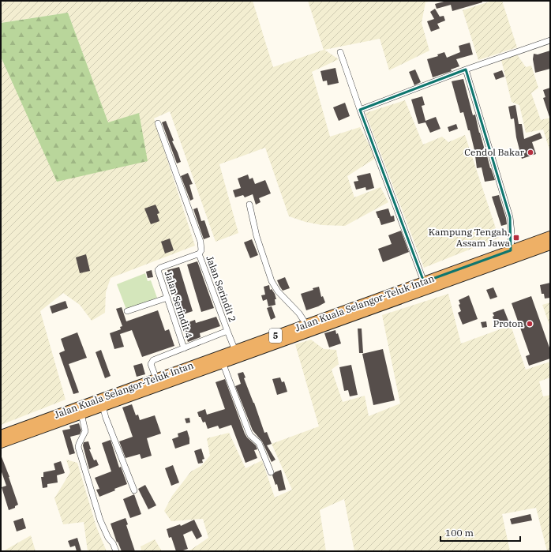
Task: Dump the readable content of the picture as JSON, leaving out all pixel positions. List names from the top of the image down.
{
  "streets": {
    "highway": ["Jalan Kuala Selangor-Teluk Intan", "5"],
    "street": ["Jalan Serindit 2", "Jalan Serindit 4"]
  },
  "crossings": [
    ["Jalan Serindit 2", "Jalan Kuala Selangor-Teluk Intan"],
    ["Jalan Serindit 2", "Jalan Serindit 4"]
  ],
  "places": {
    "other": ["Cendol Bakar", "Proton"],
    "transit": ["Kampung Tengah, Assam Jawa"]
  },
  "scale_bar": "100 m"
}
